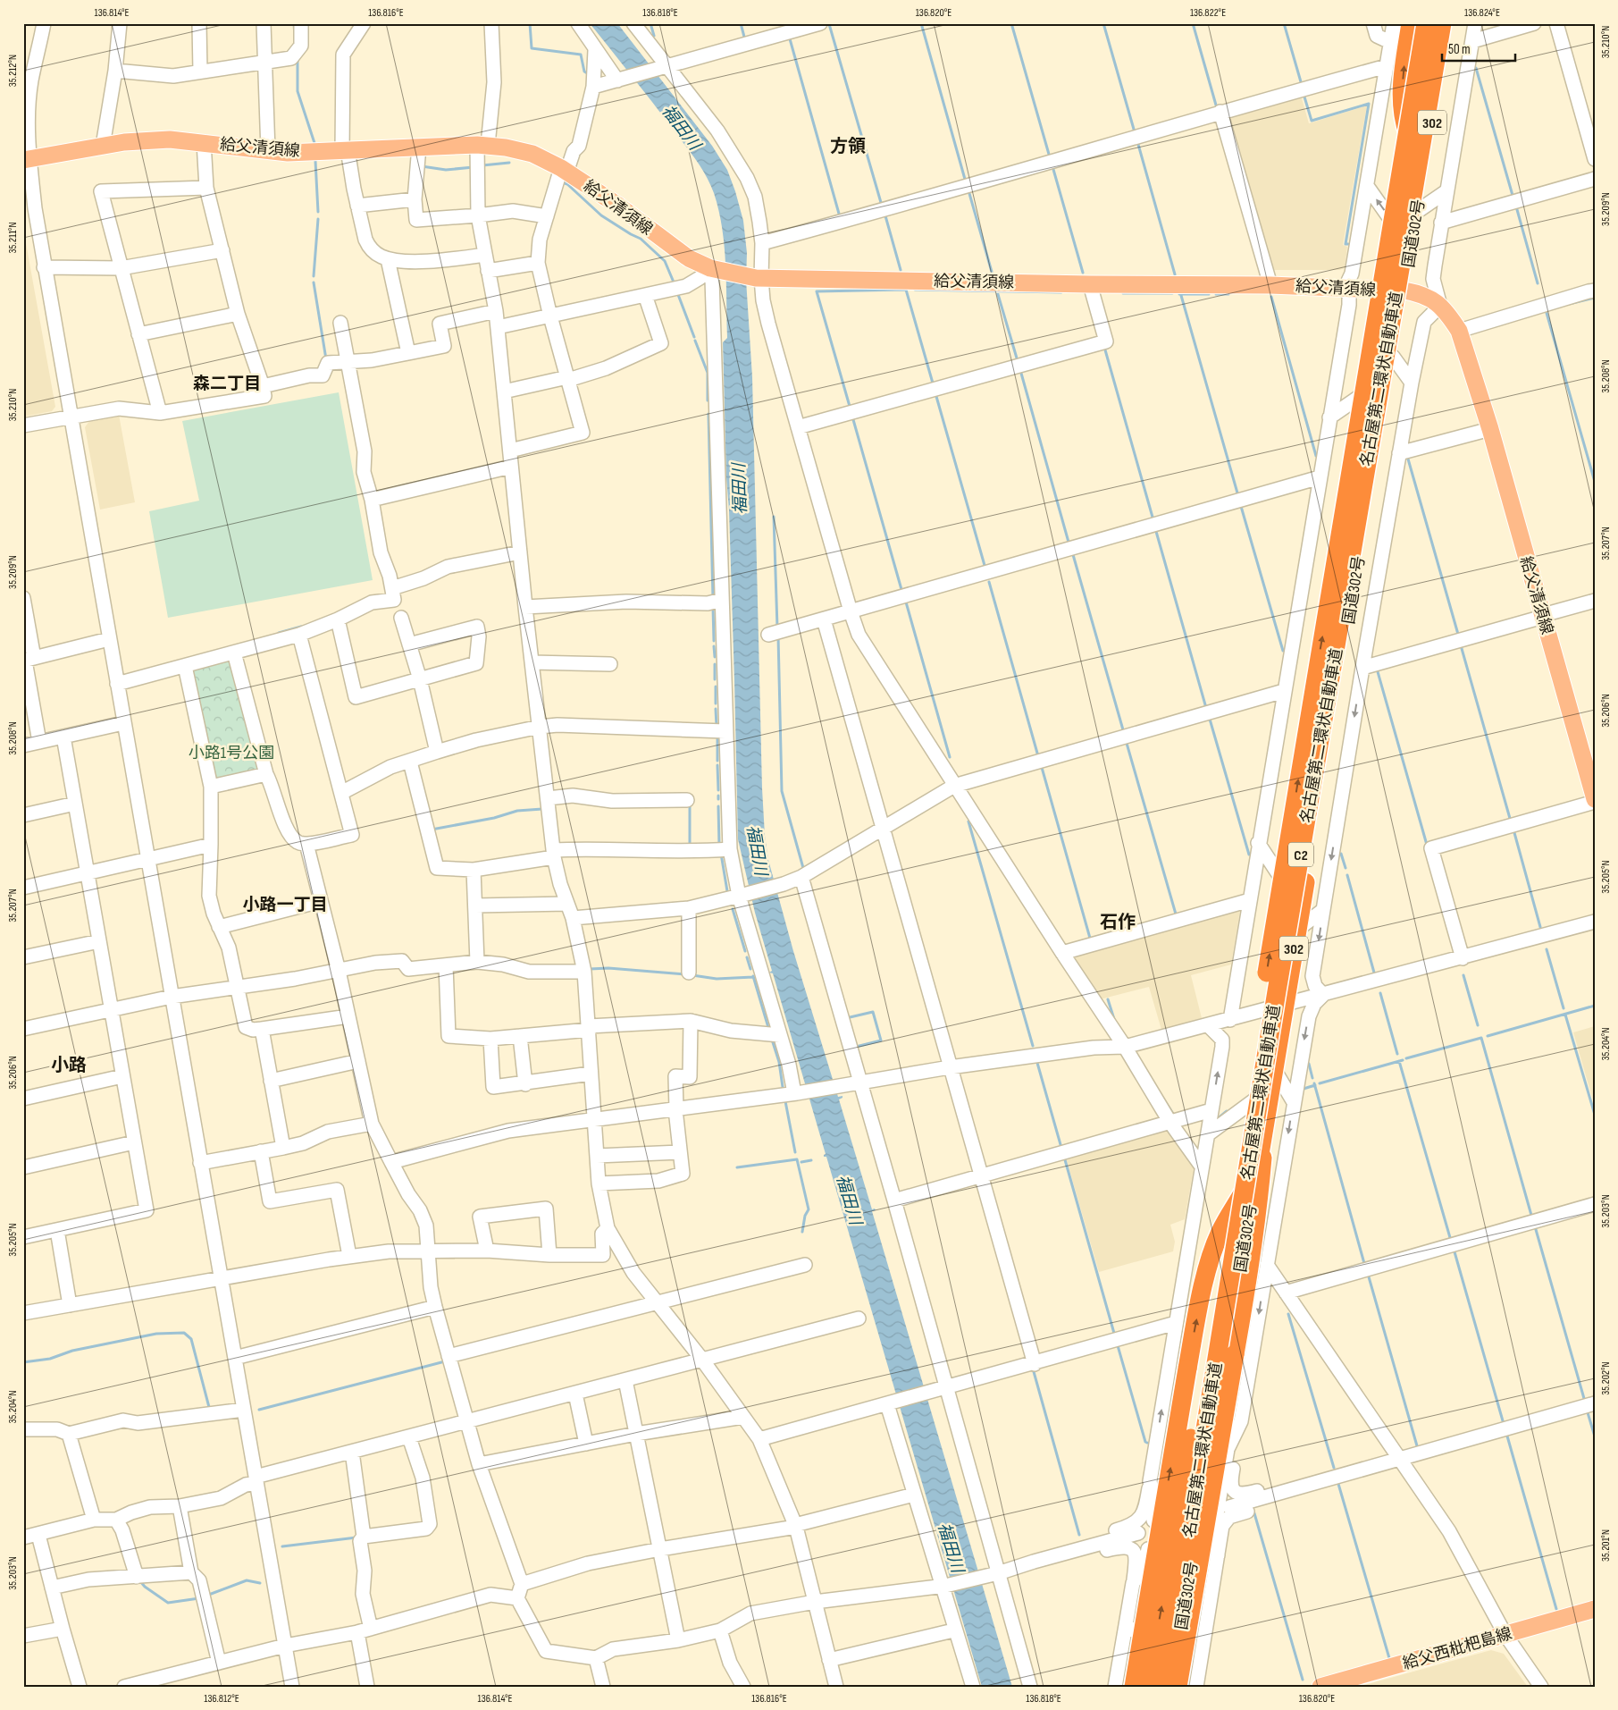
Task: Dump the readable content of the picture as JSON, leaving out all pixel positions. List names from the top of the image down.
{
  "streets": {
    "highway": [
      "302",
      "国道302号",
      "名古屋第二環状自動車道",
      "C2"
    ],
    "main road": ["給父清須線", "給父西枇杷島線"]
  },
  "crossings": [
    ["給父清須線", "国道302号"],
    ["国道302号", "名古屋第二環状自動車道"]
  ],
  "districts": [
    "方領",
    "森二丁目",
    "小路一丁目",
    "石作",
    "小路"
  ],
  "water": ["福田川"],
  "parks": ["小路1号公園"],
  "scale_bar": "50 m",
  "coordinates": [
    "136.814°E",
    "136.816°E",
    "136.818°E",
    "136.820°E",
    "136.822°E",
    "136.824°E",
    "35.210°N",
    "35.212°N",
    "35.209°N",
    "35.211°N",
    "35.208°N",
    "35.207°N",
    "35.206°N",
    "35.205°N",
    "35.204°N",
    "35.203°N",
    "35.202°N",
    "35.201°N",
    "136.812°E"
  ]
}
